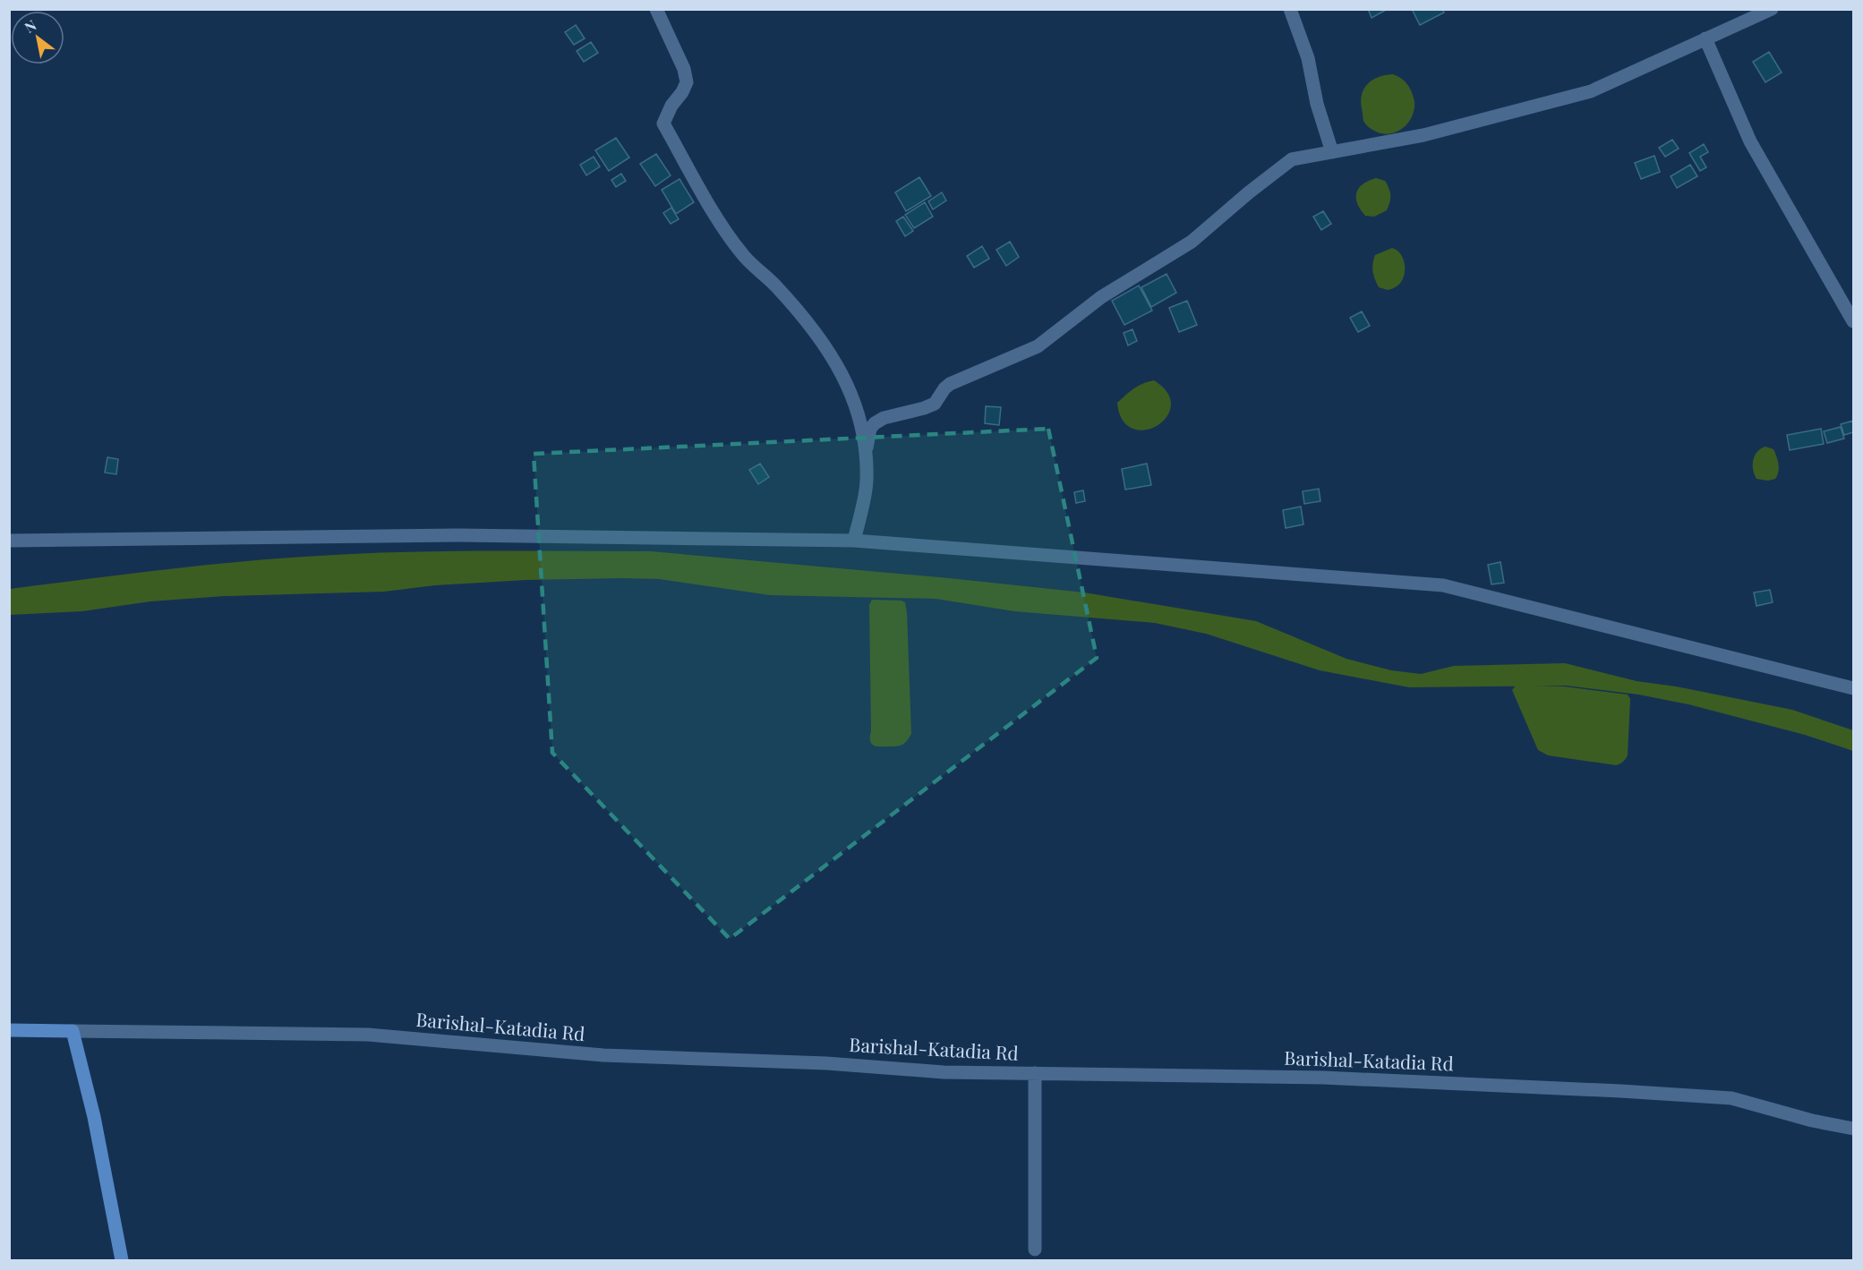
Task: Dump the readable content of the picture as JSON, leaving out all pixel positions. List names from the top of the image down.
{
  "streets": {
    "main road": ["Barishal-Katadia Rd"]
  },
  "north": "top left"
}
